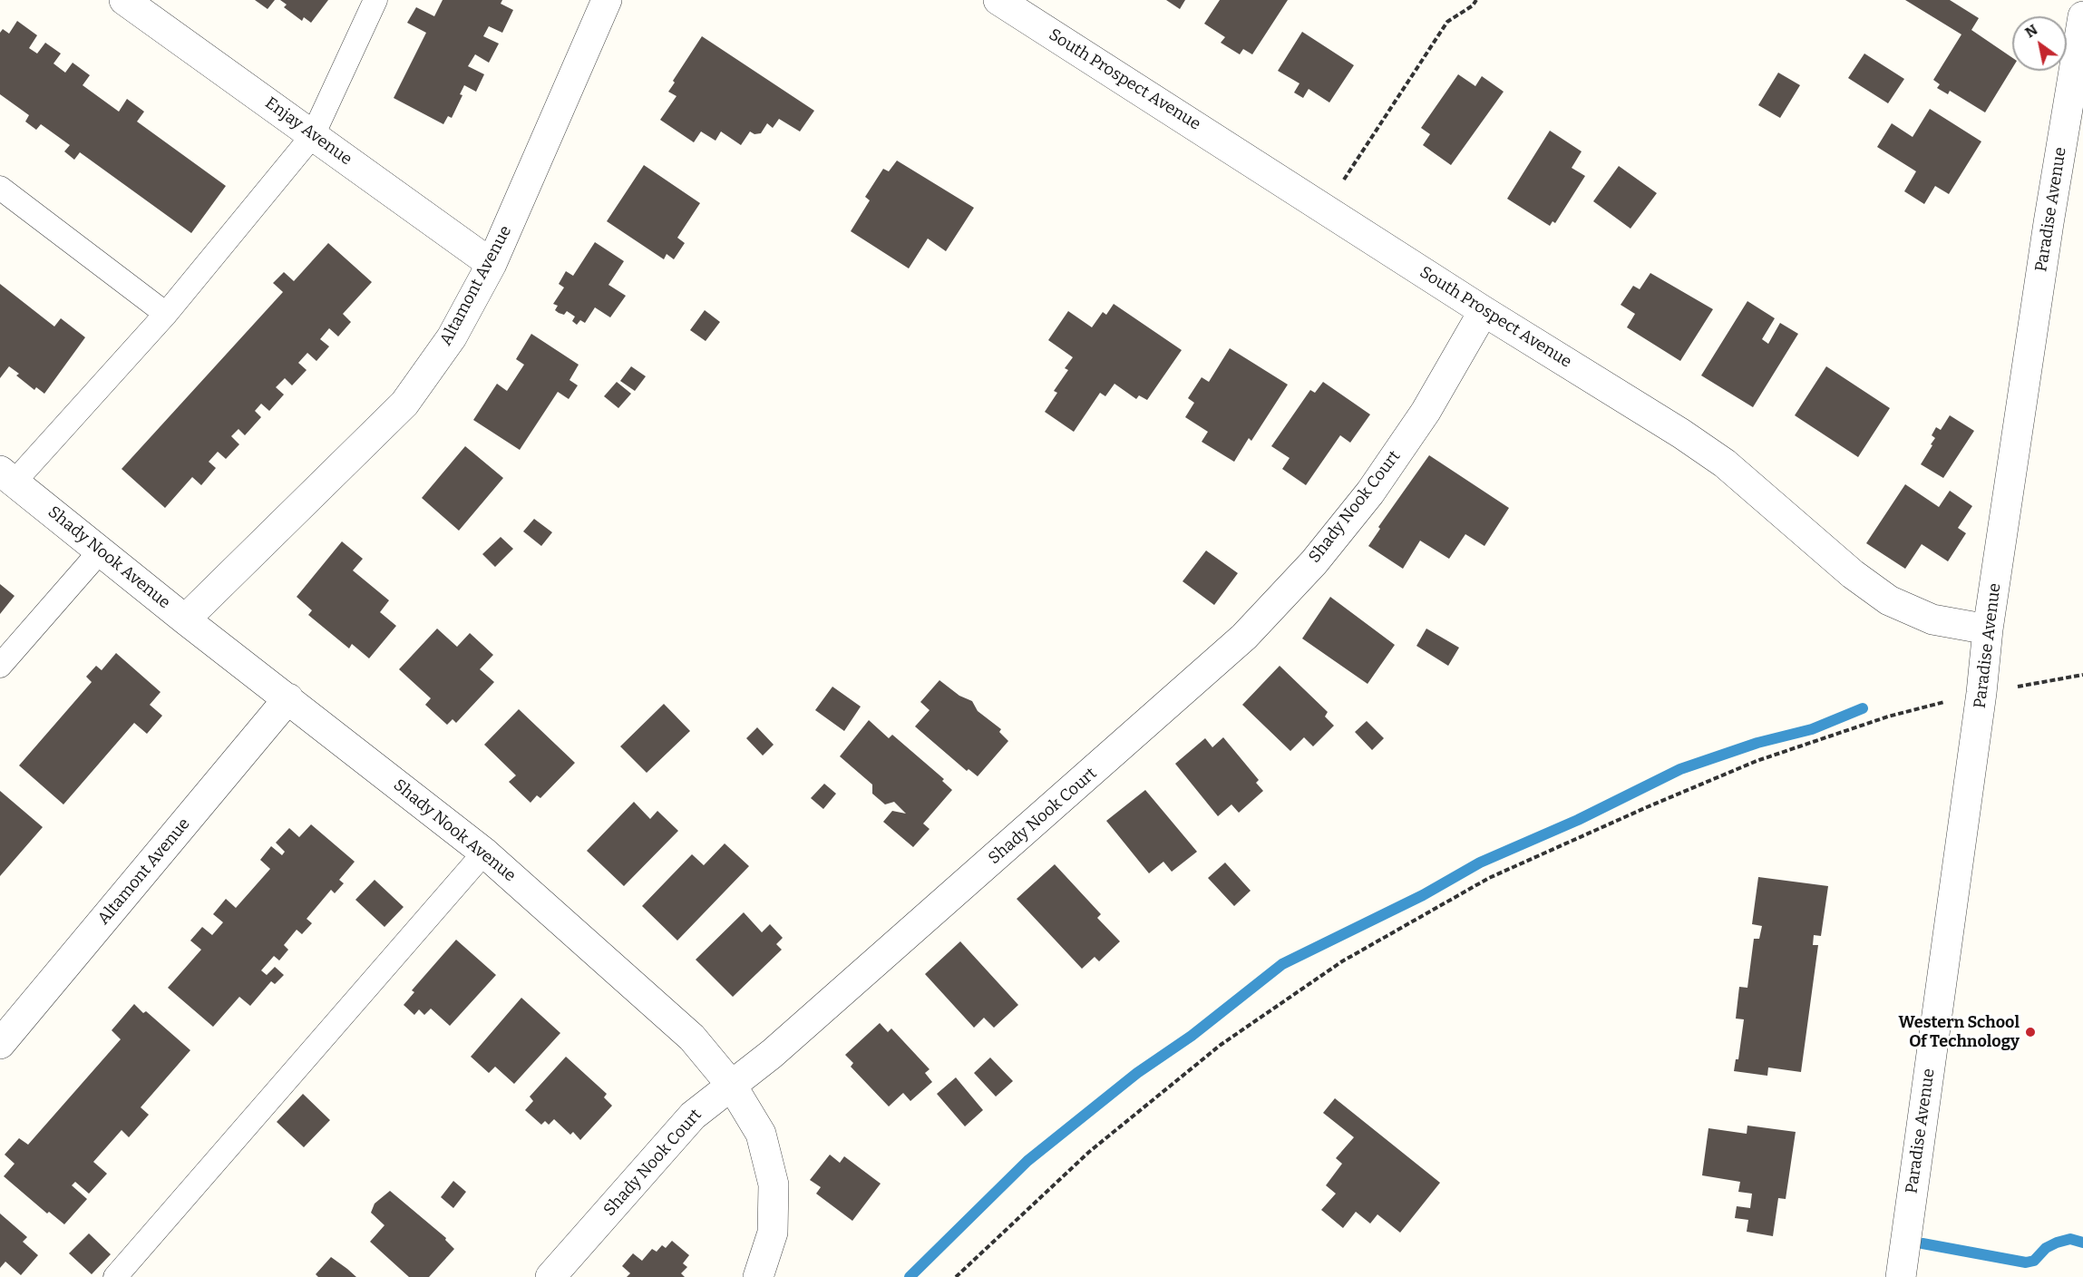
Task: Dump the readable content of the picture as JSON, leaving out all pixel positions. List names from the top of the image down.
{
  "streets": {
    "street": [
      "South Prospect Avenue",
      "Enjay Avenue",
      "Paradise Avenue",
      "Altamont Avenue",
      "Shady Nook Court",
      "Shady Nook Avenue"
    ]
  },
  "crossings": [
    ["South Prospect Avenue", "Paradise Avenue"],
    ["South Prospect Avenue", "Shady Nook Court"],
    ["Enjay Avenue", "Altamont Avenue"],
    ["Altamont Avenue", "Shady Nook Avenue"],
    ["Shady Nook Court", "Shady Nook Avenue"]
  ],
  "places": ["Western School Of Technology"],
  "north": "top left"
}
